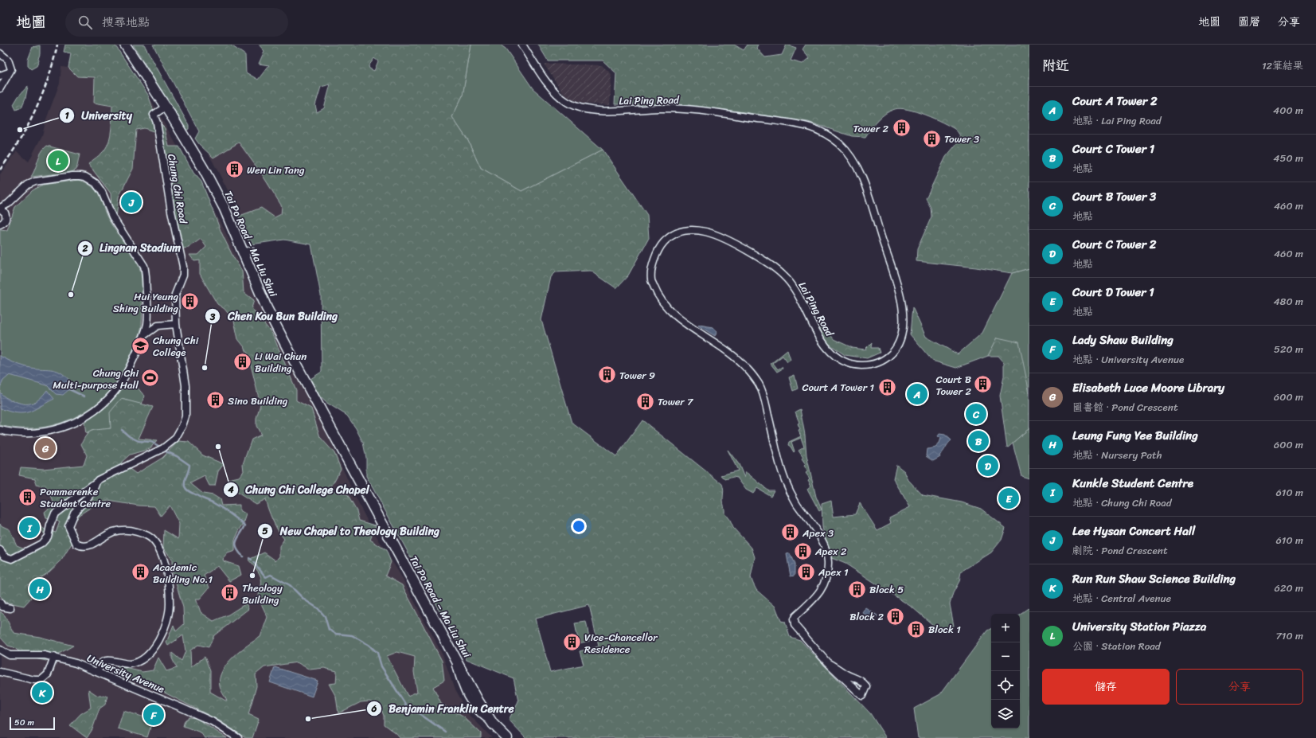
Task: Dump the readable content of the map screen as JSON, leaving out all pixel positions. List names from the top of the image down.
{
  "streets": {
    "main road": ["Tai Po Road – Ma Liu Shui"],
    "street": ["Lai Ping Road", "Chung Chi Road", "University Avenue"]
  },
  "crossings": [
    ["Chung Chi Road", "Tai Po Road – Ma Liu Shui"]
  ],
  "places": {
    "building": [
      "Tower 2",
      "Tower 3",
      "Wen Lin Tang",
      "Hui Yeung Shing Building",
      "Li Wai Chun Building",
      "Tower 9",
      "Court B Tower 2",
      "Court A Tower 1",
      "Sino Building",
      "Tower 7",
      "Pommerenke Student Centre",
      "Apex 3",
      "Apex 2",
      "Apex 1",
      "Academic Building No.1",
      "Block 5",
      "Theology Building",
      "Block 2",
      "Block 1",
      "Vice-Chancellor Residence"
    ],
    "other": [
      "University",
      "Lingnan Stadium",
      "Chen Kou Bun Building",
      "Chung Chi College Chapel",
      "New Chapel to Theology Building",
      "Benjamin Franklin Centre"
    ],
    "school or university": ["Chung Chi College"],
    "sports": ["Chung Chi Multi-purpose Hall"]
  },
  "scale_bar": "50 m",
  "page": {
    "header": "地圖",
    "search": "搜尋地點",
    "nav": ["地圖", "圖層", "分享"],
    "heading": ["附近", "12筆結果"],
    "list": [
      {
        "mark": "A",
        "name": "Court A Tower 2",
        "note": "地點 · Lai Ping Road",
        "value": "400 m"
      },
      {
        "mark": "B",
        "name": "Court C Tower 1",
        "note": "地點",
        "value": "450 m"
      },
      {
        "mark": "C",
        "name": "Court B Tower 3",
        "note": "地點",
        "value": "460 m"
      },
      {
        "mark": "D",
        "name": "Court C Tower 2",
        "note": "地點",
        "value": "460 m"
      },
      {
        "mark": "E",
        "name": "Court D Tower 1",
        "note": "地點",
        "value": "480 m"
      },
      {
        "mark": "F",
        "name": "Lady Shaw Building",
        "note": "地點 · University Avenue",
        "value": "520 m"
      },
      {
        "mark": "G",
        "name": "Elisabeth Luce Moore Library",
        "note": "圖書館 · Pond Crescent",
        "value": "600 m"
      },
      {
        "mark": "H",
        "name": "Leung Fung Yee Building",
        "note": "地點 · Nursery Path",
        "value": "600 m"
      },
      {
        "mark": "I",
        "name": "Kunkle Student Centre",
        "note": "地點 · Chung Chi Road",
        "value": "610 m"
      },
      {
        "mark": "J",
        "name": "Lee Hysan Concert Hall",
        "note": "劇院 · Pond Crescent",
        "value": "610 m"
      },
      {
        "mark": "K",
        "name": "Run Run Shaw Science Building",
        "note": "地點 · Central Avenue",
        "value": "620 m"
      },
      {
        "mark": "L",
        "name": "University Station Piazza",
        "note": "公園 · Station Road",
        "value": "710 m"
      }
    ],
    "pins": [
      "L",
      "J",
      "A",
      "C",
      "B",
      "G",
      "D",
      "E",
      "I",
      "H",
      "K",
      "F"
    ],
    "map_buttons": ["+", "−"],
    "buttons": ["儲存", "分享"],
    "scale": "50 m"
  }
}
